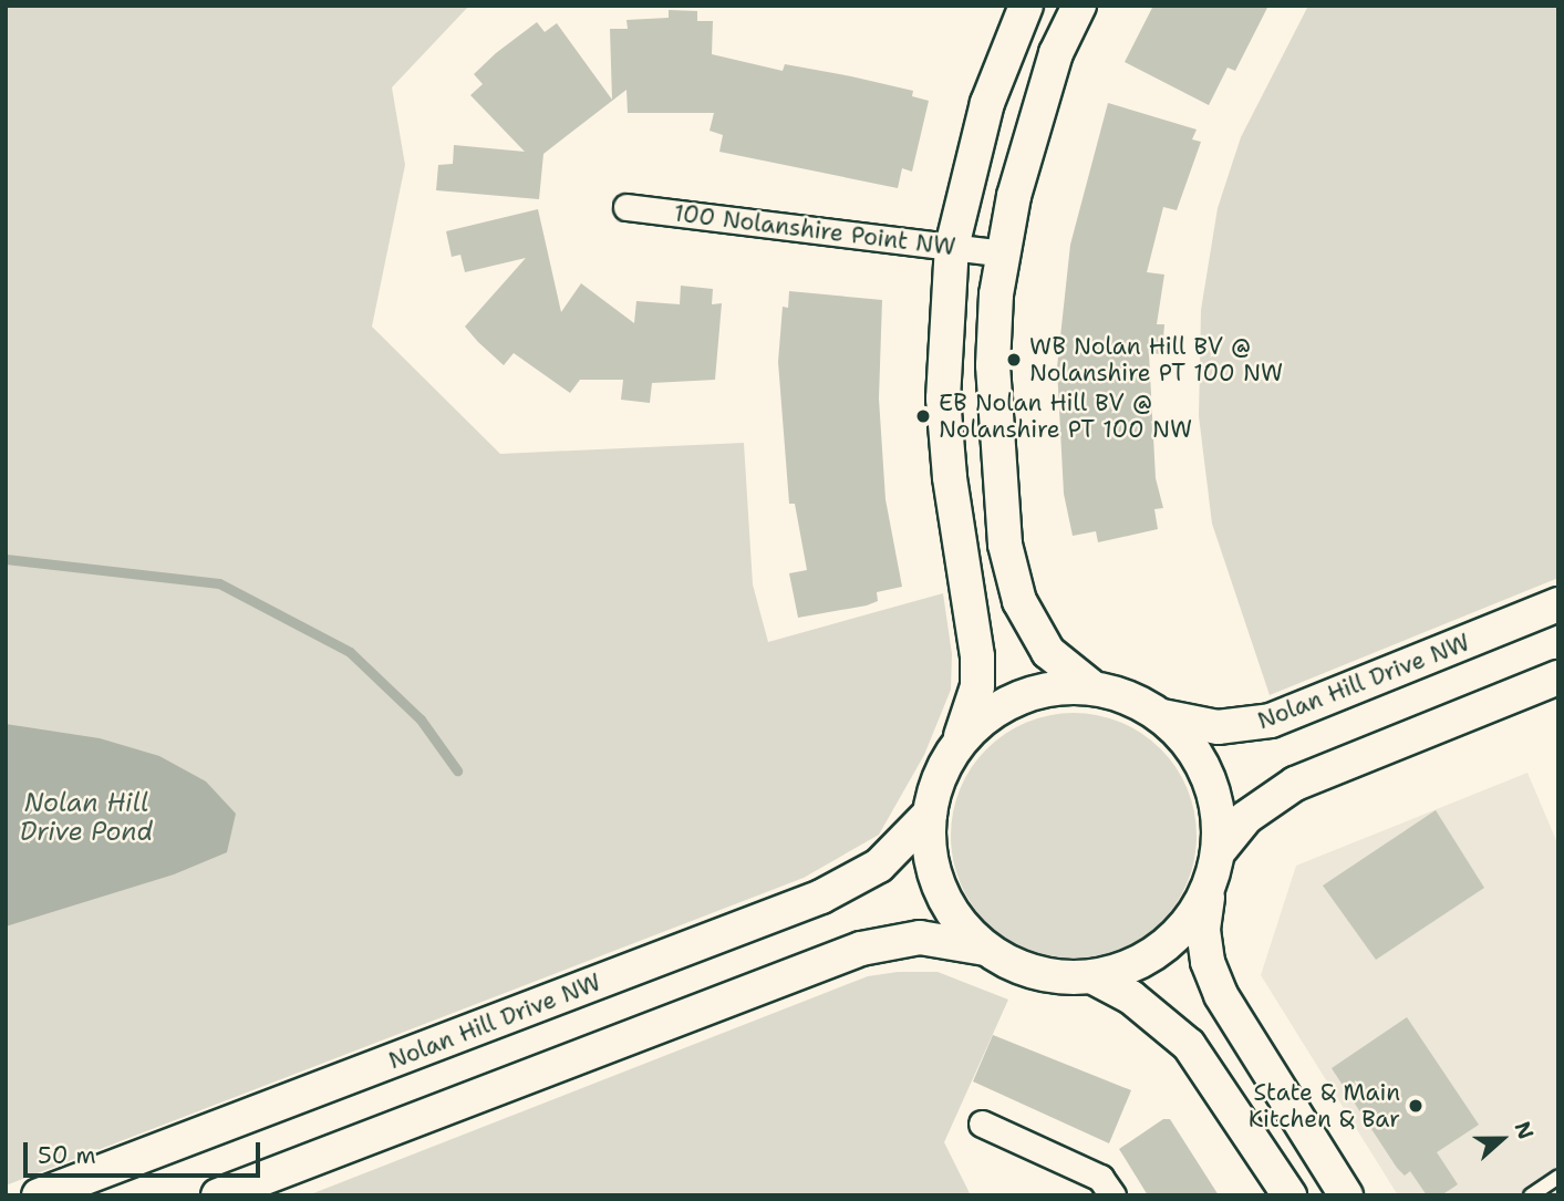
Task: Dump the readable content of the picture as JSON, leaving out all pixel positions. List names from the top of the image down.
{
  "streets": {
    "street": ["100 Nolanshire Point NW", "Nolan Hill Drive NW"]
  },
  "water": ["Nolan Hill Drive Pond"],
  "places": ["WB Nolan Hill BV @ Nolanshire PT 100 NW", "EB Nolan Hill BV @ Nolanshire PT 100 NW", "State & Main Kitchen & Bar"],
  "scale_bar": "50 m",
  "north": "right"
}
